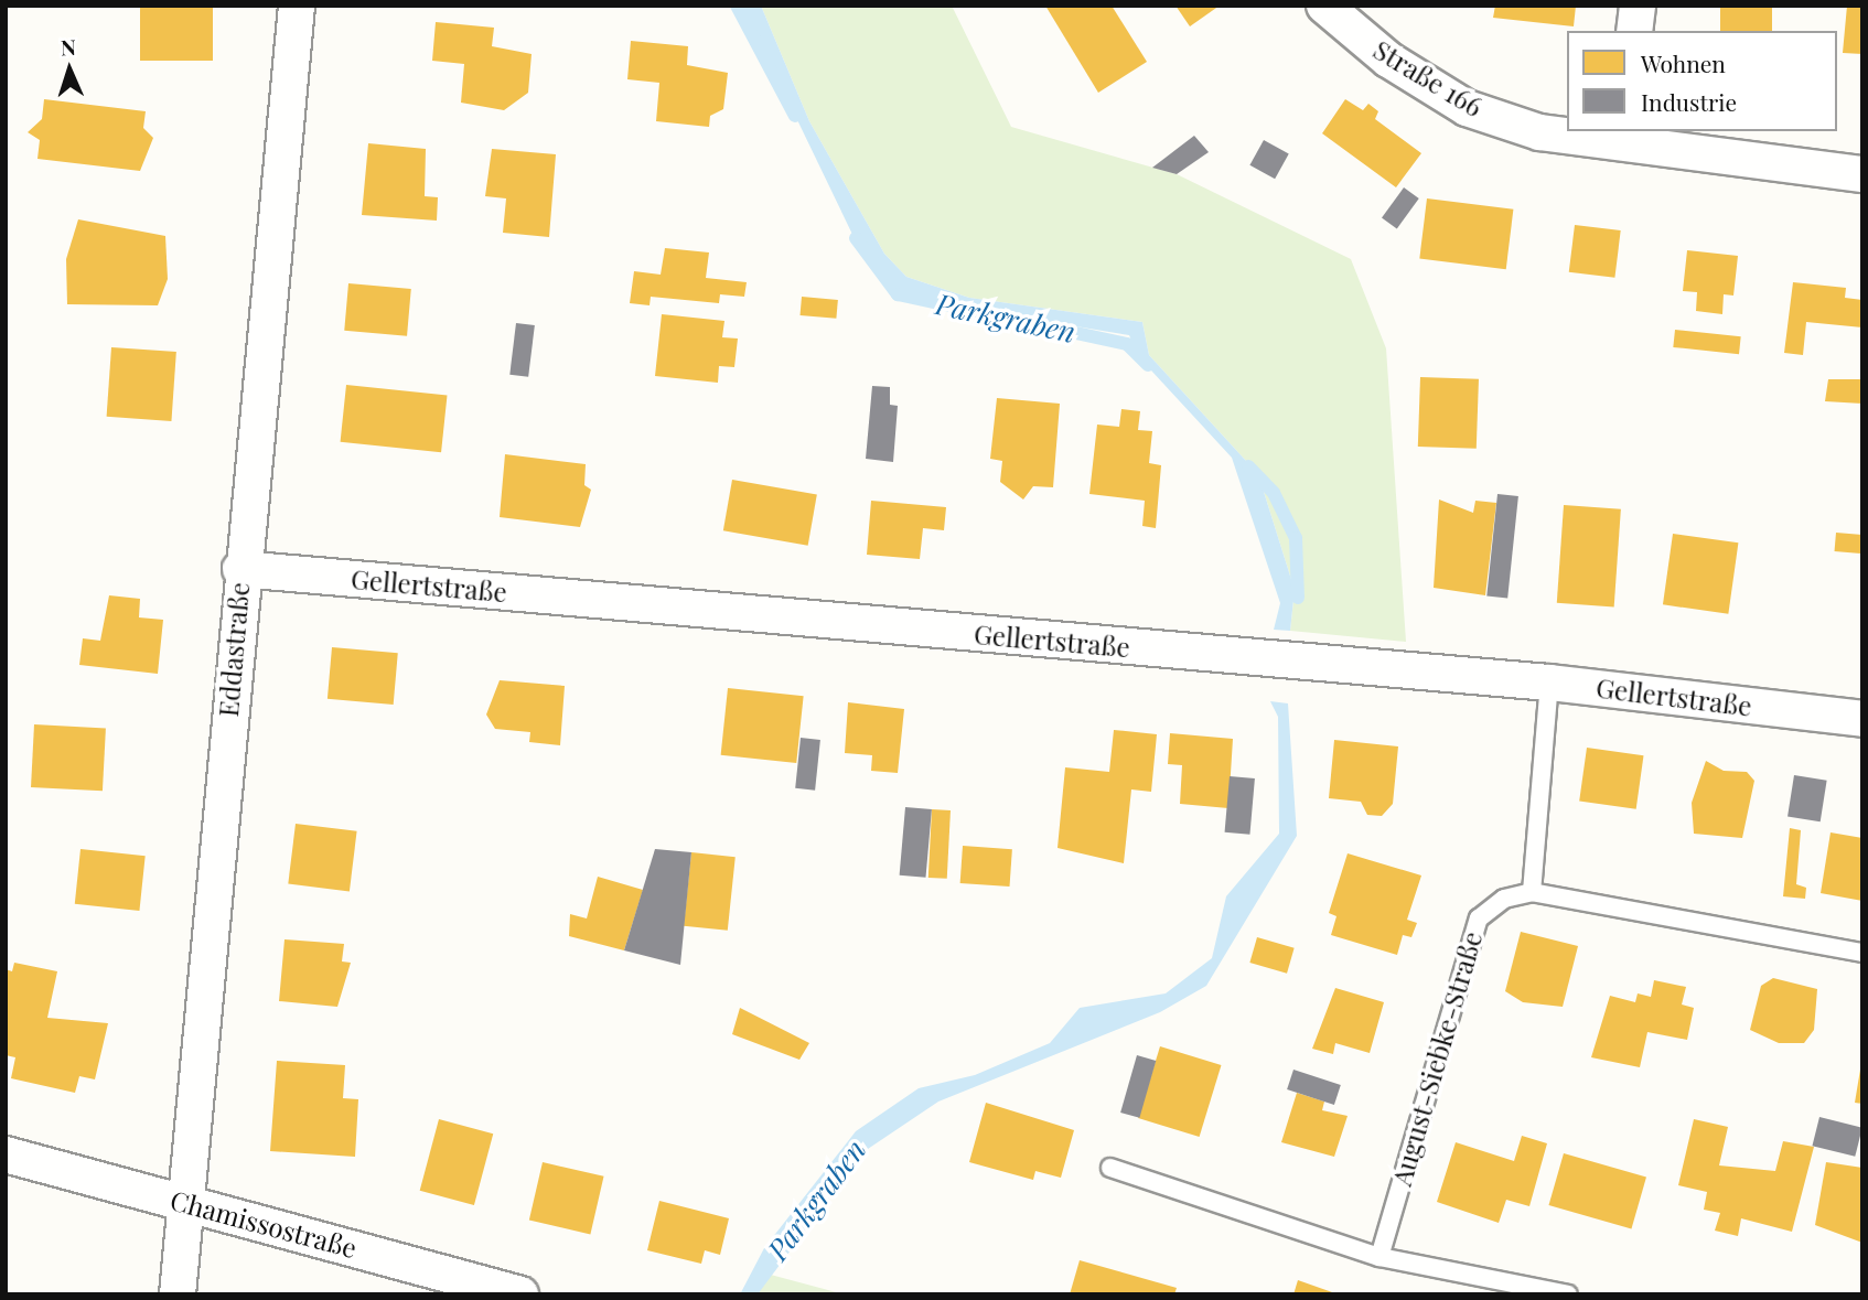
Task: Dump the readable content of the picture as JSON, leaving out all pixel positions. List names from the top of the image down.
{
  "streets": {
    "street": [
      "Straße 166",
      "Gellertstraße",
      "Eddastraße",
      "Chamissostraße"
    ],
    "lane": ["August-Siebke-Straße"]
  },
  "crossings": [
    ["Gellertstraße", "Eddastraße"],
    ["Eddastraße", "Chamissostraße"]
  ],
  "water": ["Parkgraben"],
  "legend": ["Wohnen", "Industrie"],
  "north": "top"
}
